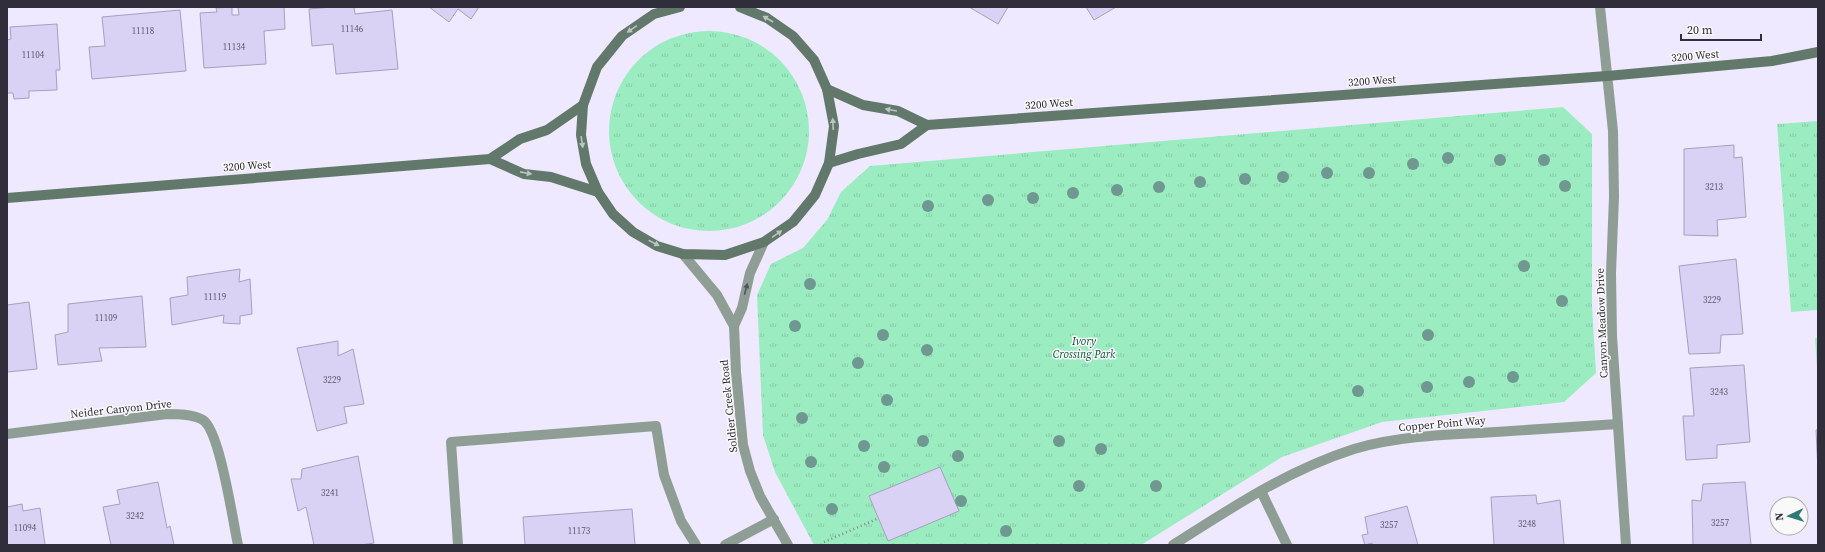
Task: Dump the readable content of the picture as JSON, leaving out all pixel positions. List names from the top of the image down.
{
  "streets": {
    "street": [
      "3200 West",
      "Canyon Meadow Drive",
      "Soldier Creek Road",
      "Neider Canyon Drive",
      "Copper Point Way"
    ]
  },
  "crossings": [
    ["3200 West", "Canyon Meadow Drive"],
    ["Canyon Meadow Drive", "Copper Point Way"]
  ],
  "parks": ["Ivory Crossing Park"],
  "house_numbers": [
    "11146",
    "11118",
    "11134",
    "11104",
    "3213",
    "11119",
    "3229",
    "11109",
    "3229",
    "3243",
    "3241",
    "3242",
    "3257",
    "3248",
    "3257",
    "11094",
    "11173"
  ],
  "scale_bar": "20 m",
  "north": "left"
}
